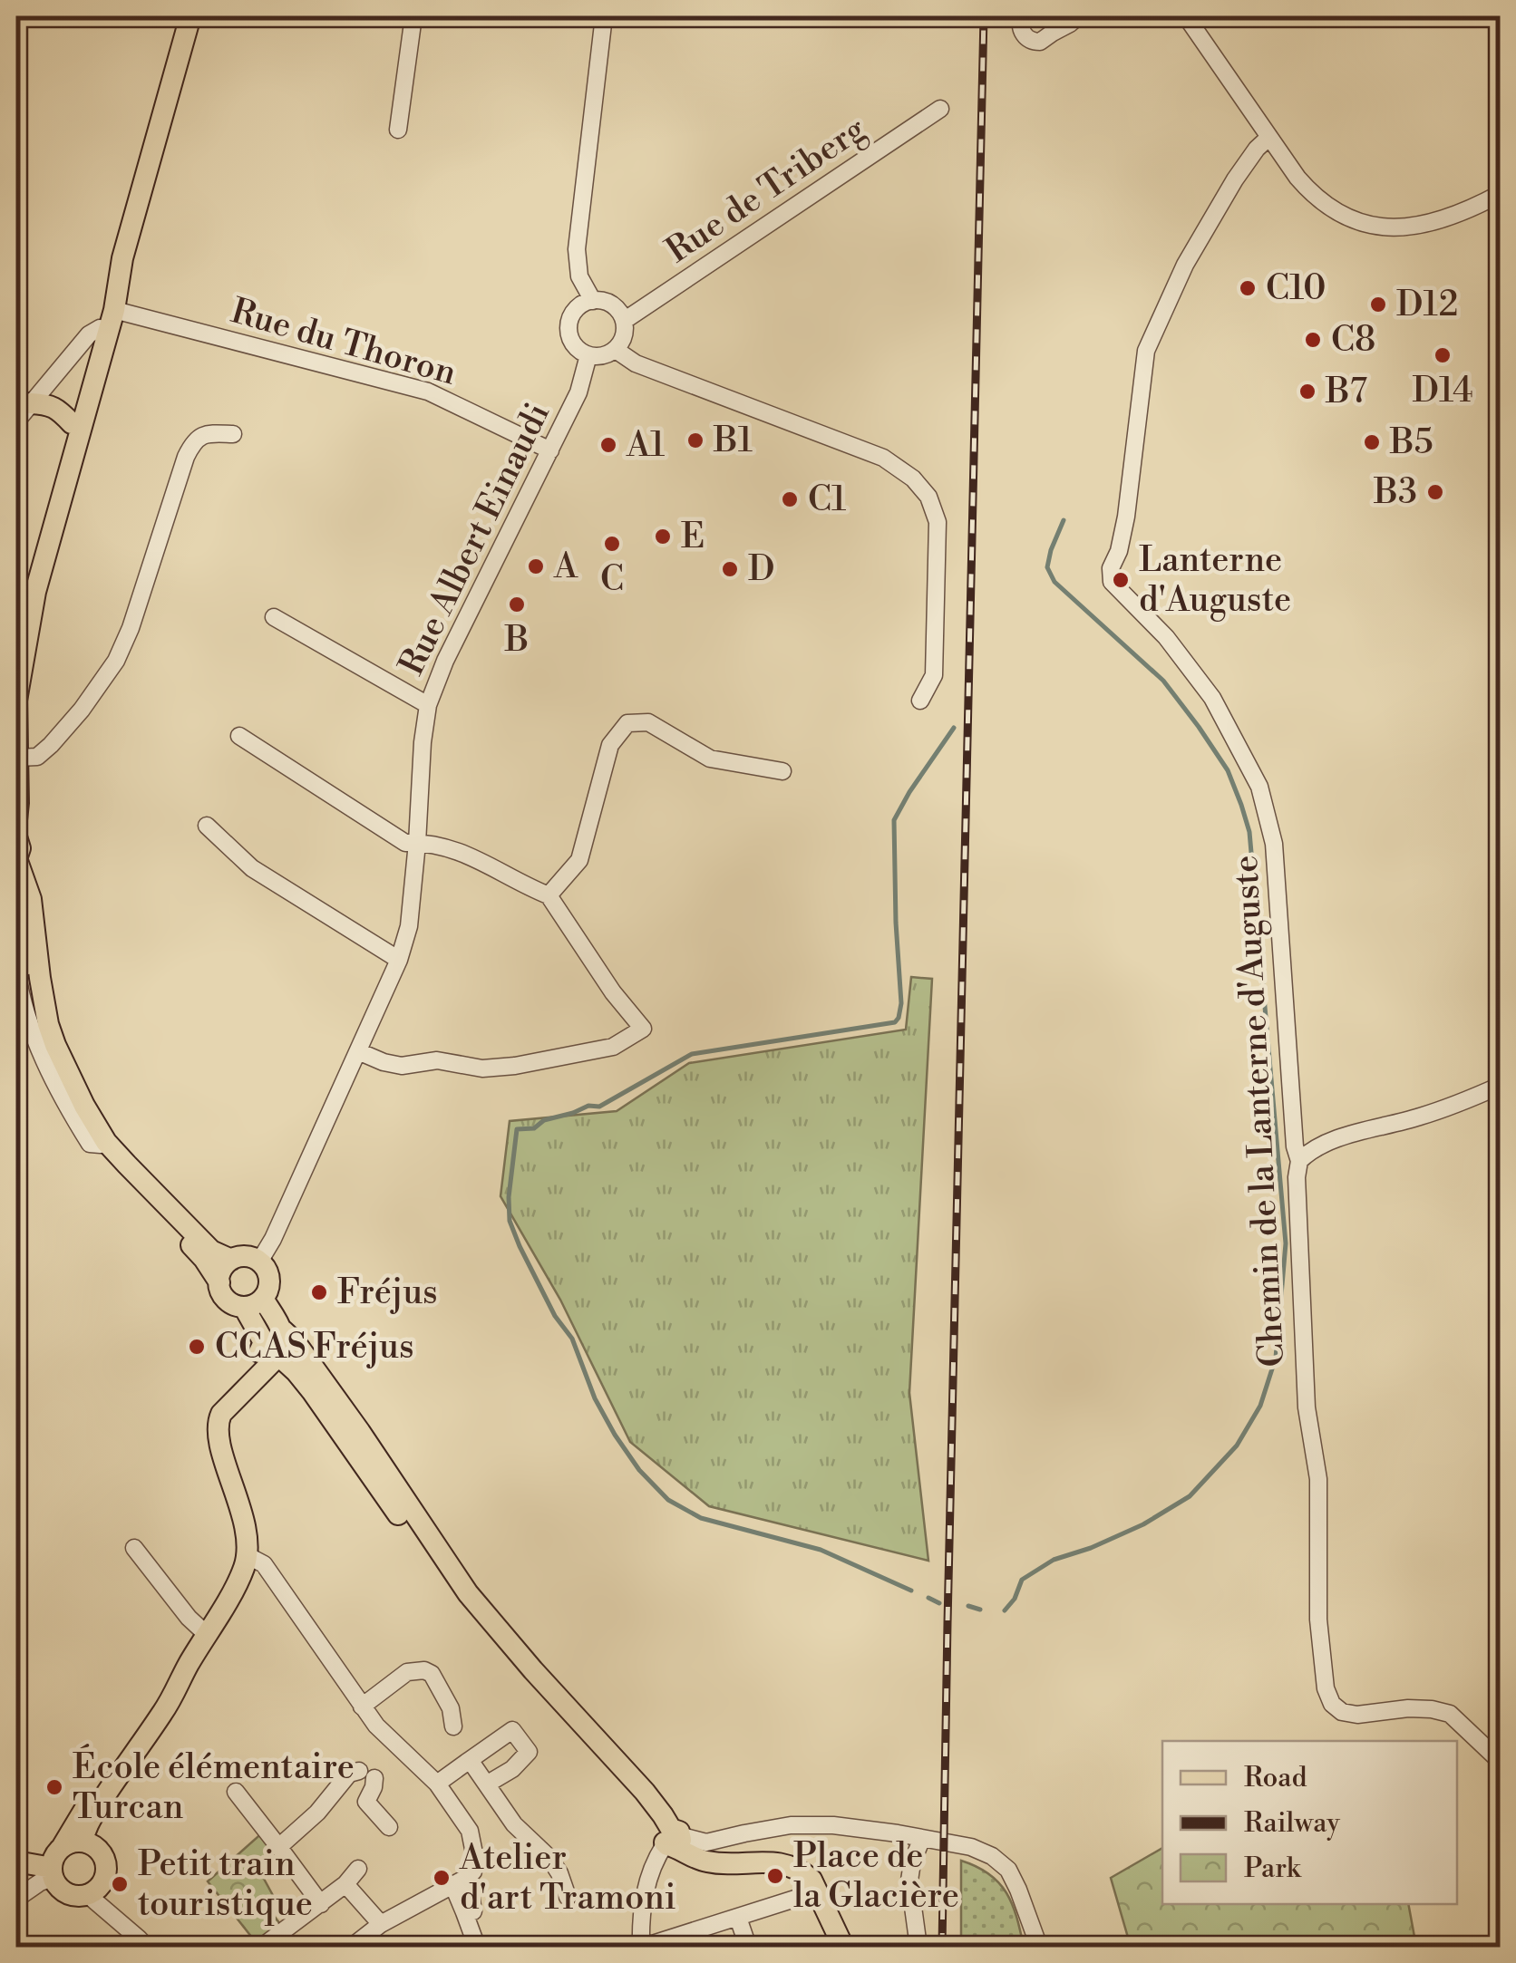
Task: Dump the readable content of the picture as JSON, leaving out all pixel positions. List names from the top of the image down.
{
  "streets": {
    "street": [
      "Rue de Triberg",
      "Rue du Thoron",
      "Rue Albert Einaudi",
      "Chemin de la Lanterne d'Auguste"
    ]
  },
  "crossings": [
    ["Rue de Triberg", "Rue Albert Einaudi"],
    ["Rue du Thoron", "Rue Albert Einaudi"]
  ],
  "places": [
    "C10",
    "D12",
    "C8",
    "D14",
    "B7",
    "B1",
    "B5",
    "A1",
    "B3",
    "C1",
    "E",
    "C",
    "A",
    "D",
    "Lanterne d'Auguste",
    "B",
    "Fréjus",
    "CCAS Fréjus",
    "École élémentaire Turcan",
    "Place de la Glacière",
    "Atelier d'art Tramoni",
    "Petit train touristique"
  ],
  "legend": ["Road", "Railway", "Park"]
}
